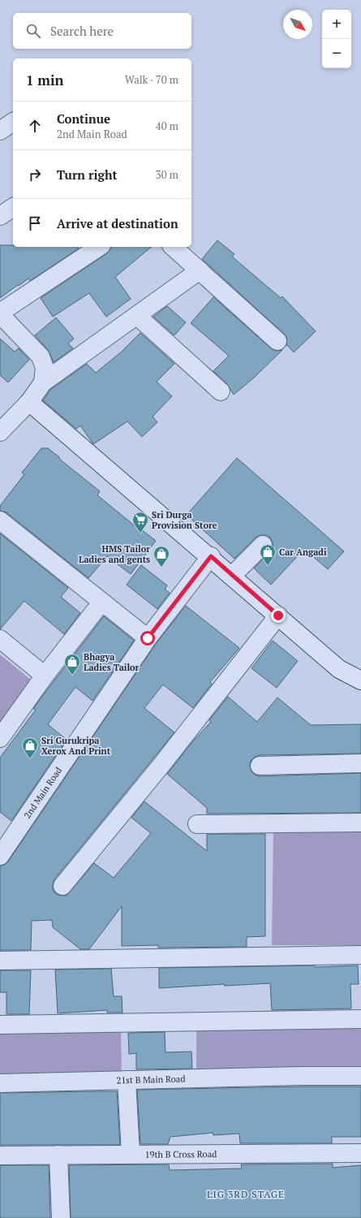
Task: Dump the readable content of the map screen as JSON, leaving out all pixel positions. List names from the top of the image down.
{
  "streets": {
    "street": ["2nd Main Road", "21st B Main Road", "19th B Cross Road"]
  },
  "districts": ["LIG 3RD STAGE"],
  "places": {
    "supermarket": ["Sri Durga Provision Store"],
    "shop": [
      "Car Angadi",
      "HMS Tailor Ladies and gents",
      "Bhagya Ladies Tailor",
      "Sri Gurukripa Xerox And Print"
    ]
  },
  "north": "bottom right",
  "page": {
    "map_buttons": ["+", "−"],
    "search": "Search here",
    "heading": ["1 min", "Walk · 70 m"],
    "list": [
      ["Continue", "2nd Main Road", "40 m"],
      ["Turn right", "30 m"],
      "Arrive at destination"
    ]
  }
}
